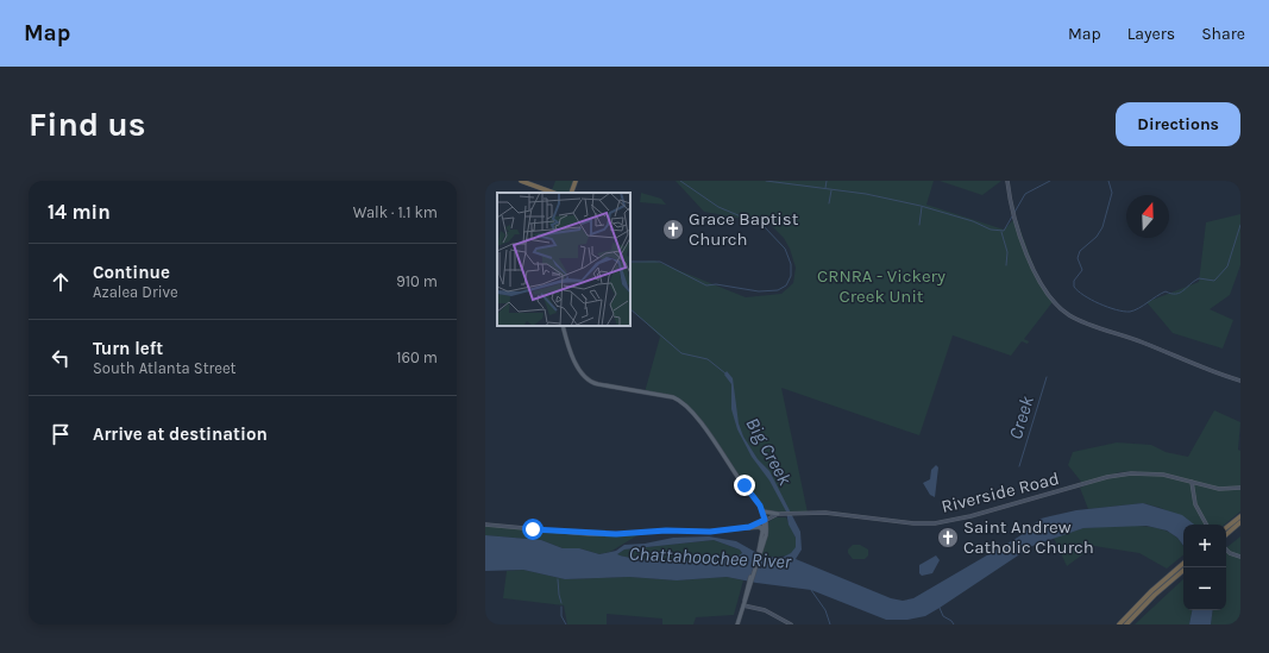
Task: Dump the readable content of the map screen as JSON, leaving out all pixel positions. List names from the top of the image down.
{
  "streets": {
    "street": ["Riverside Road"]
  },
  "water": ["Creek", "Big Creek", "Chattahoochee River"],
  "parks": ["CRNRA - Vickery Creek Unit"],
  "places": {
    "church": ["Grace Baptist Church", "Saint Andrew Catholic Church"]
  },
  "north": "top",
  "page": {
    "header": "Map",
    "nav": ["Map", "Layers", "Share"],
    "buttons": "Directions",
    "title": "Find us",
    "heading": ["14 min", "Walk · 1.1 km"],
    "list": [
      ["Continue", "Azalea Drive", "910 m"],
      ["Turn left", "South Atlanta Street", "160 m"],
      "Arrive at destination"
    ],
    "map_buttons": ["+", "−"]
  }
}
